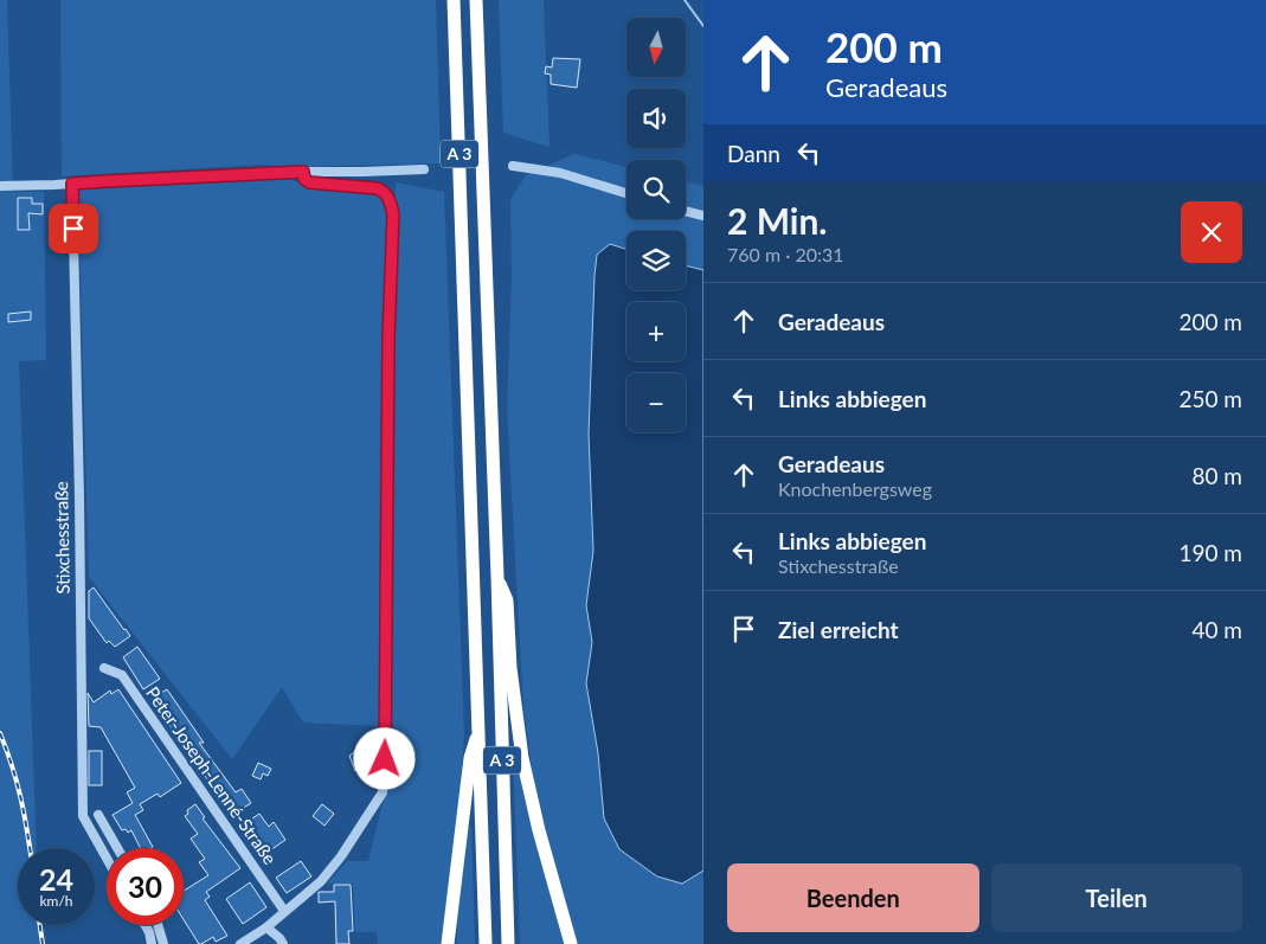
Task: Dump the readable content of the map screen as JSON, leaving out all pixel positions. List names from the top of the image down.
{
  "streets": {
    "highway": ["A 3"],
    "street": ["Stixchesstraße", "Peter-Joseph-Lenné-Straße"]
  },
  "north": "bottom",
  "page": {
    "turn": ["200 m", "Geradeaus"],
    "map_buttons": ["+", "−"],
    "then": "Dann",
    "heading": ["2 Min.", "760 m · 20:31"],
    "list": [
      {
        "name": "Geradeaus",
        "value": "200 m"
      },
      {
        "name": "Links abbiegen",
        "value": "250 m"
      },
      {
        "name": "Geradeaus",
        "note": "Knochenbergsweg",
        "value": "80 m"
      },
      {
        "name": "Links abbiegen",
        "note": "Stixchesstraße",
        "value": "190 m"
      },
      {
        "name": "Ziel erreicht",
        "value": "40 m"
      }
    ],
    "speed": "24 km/h",
    "limit": "30",
    "buttons": ["Beenden", "Teilen"]
  }
}
